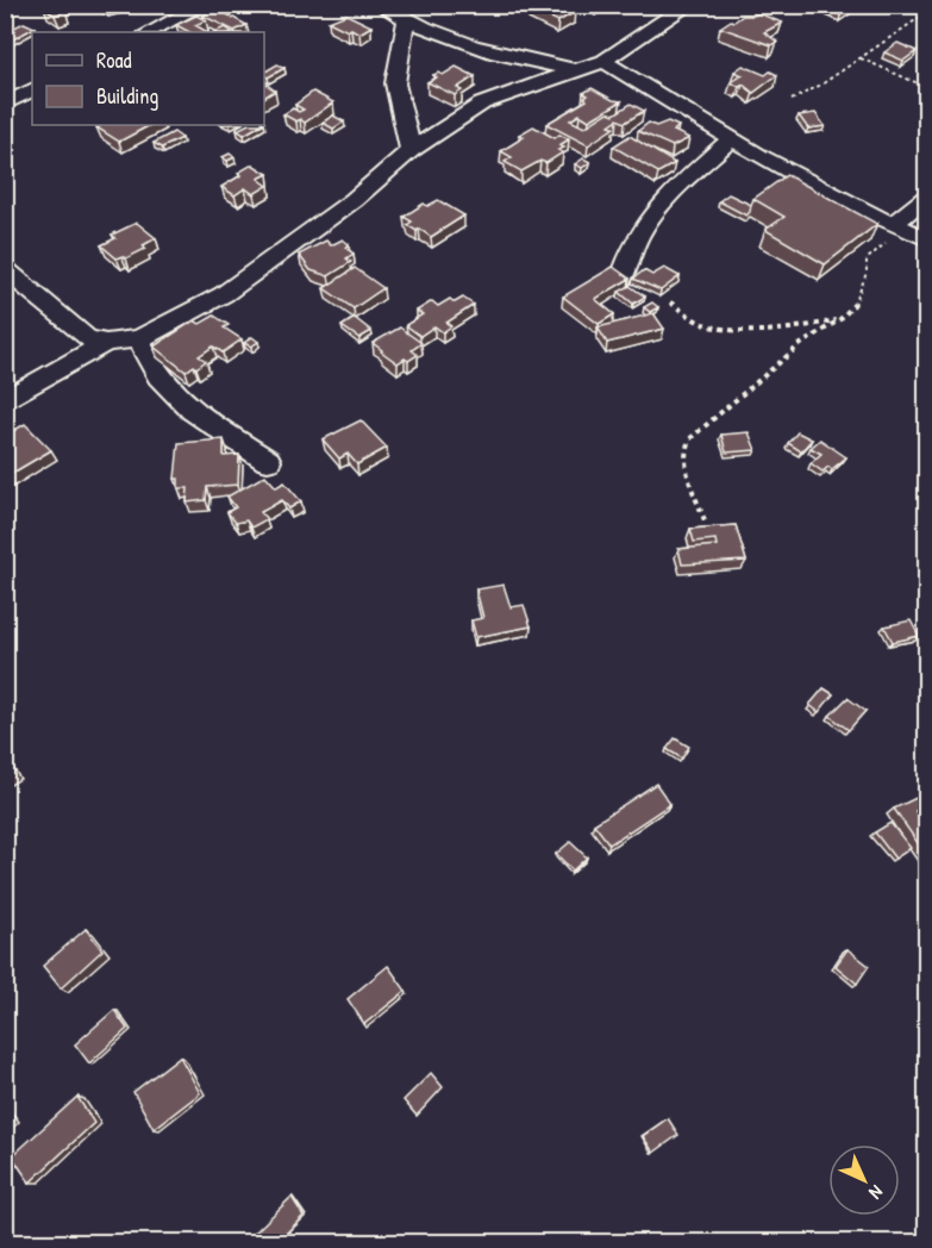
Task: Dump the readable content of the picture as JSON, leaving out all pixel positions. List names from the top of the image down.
{
  "legend": ["Road", "Building"],
  "north": "bottom right"
}
